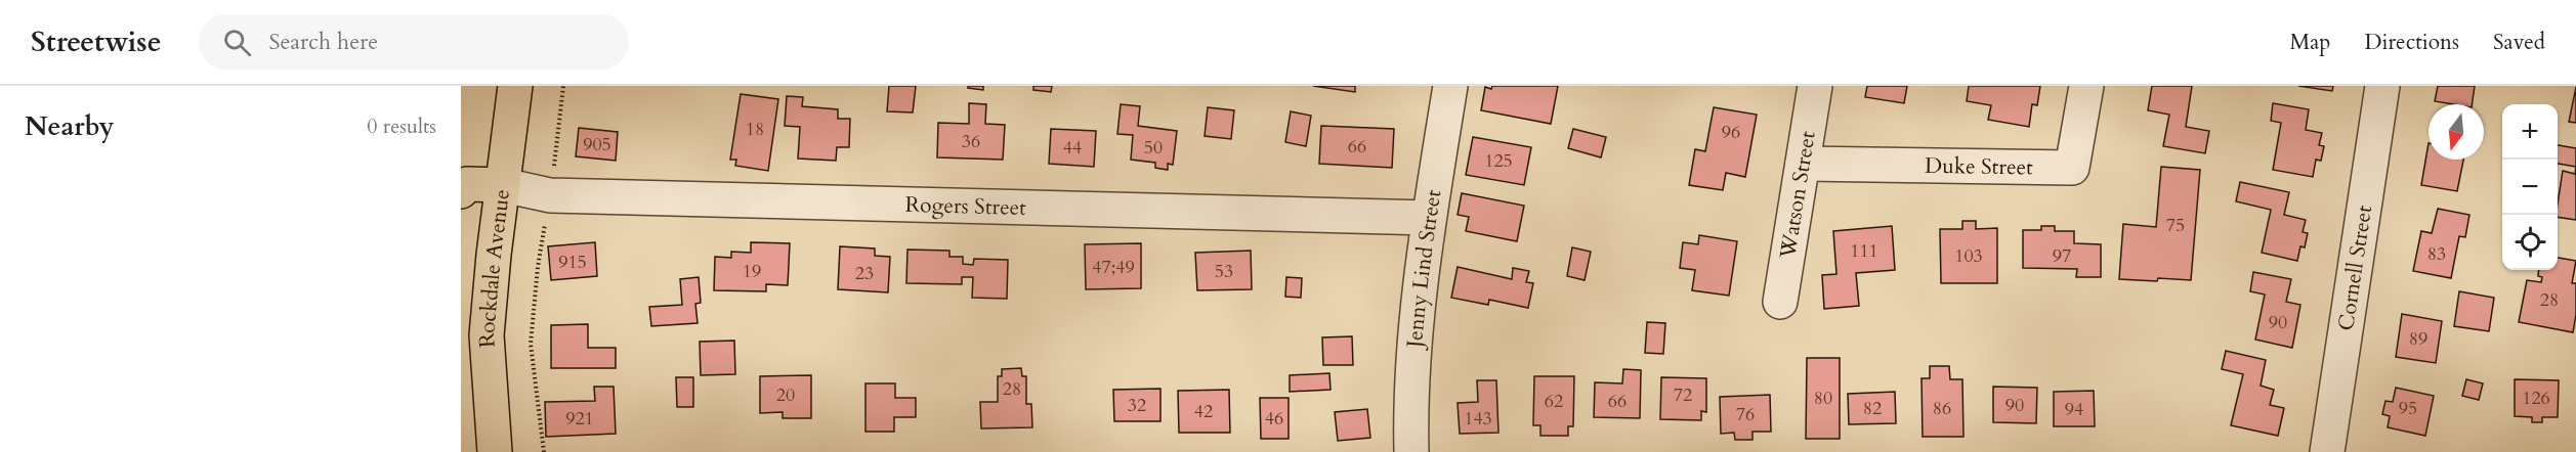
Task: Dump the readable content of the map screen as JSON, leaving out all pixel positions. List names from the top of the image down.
{
  "streets": {
    "main road": ["Rockdale Avenue"],
    "street": [
      "Duke Street",
      "Watson Street",
      "Rogers Street",
      "Jenny Lind Street",
      "Cornell Street"
    ]
  },
  "crossings": [
    ["Duke Street", "Watson Street"],
    ["Rogers Street", "Jenny Lind Street"],
    ["Rogers Street", "Rockdale Avenue"]
  ],
  "house_numbers": [
    "18",
    "96",
    "36",
    "905",
    "66",
    "44",
    "50",
    "125",
    "75",
    "111",
    "83",
    "103",
    "97",
    "915",
    "47;49",
    "19",
    "53",
    "23",
    "28",
    "90",
    "89",
    "28",
    "20",
    "72",
    "80",
    "126",
    "62",
    "66",
    "32",
    "90",
    "82",
    "86",
    "95",
    "94",
    "42",
    "76",
    "921",
    "46",
    "143"
  ],
  "north": "bottom",
  "page": {
    "header": "Streetwise",
    "search": "Search here",
    "nav": ["Map", "Directions", "Saved"],
    "heading": ["Nearby", "0 results"],
    "map_buttons": ["+", "−"]
  }
}
